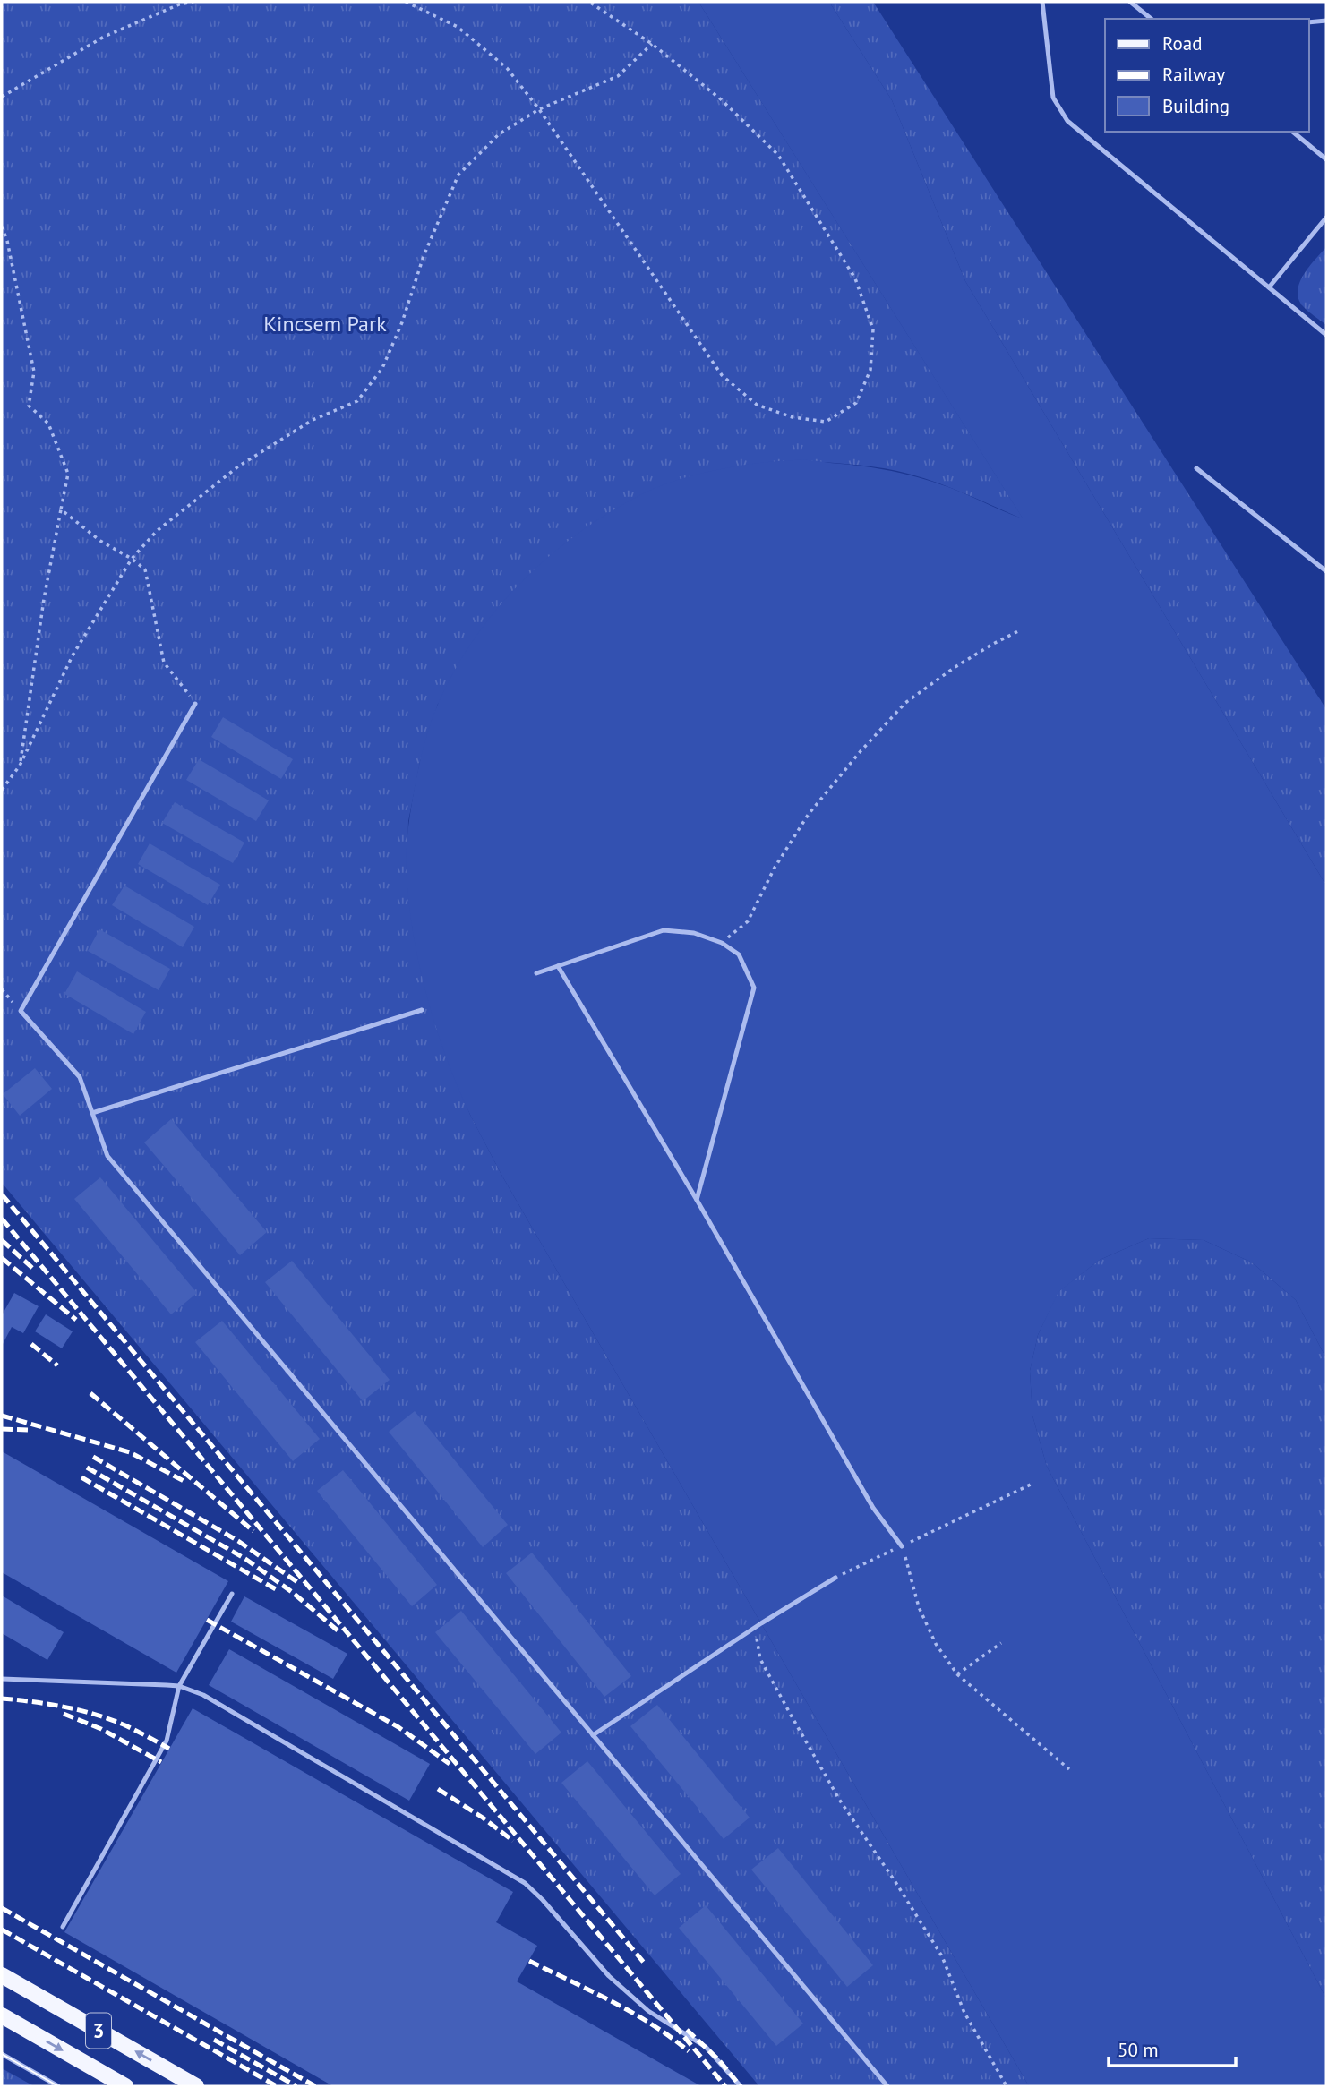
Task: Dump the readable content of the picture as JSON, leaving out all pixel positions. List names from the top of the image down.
{
  "streets": {
    "main road": ["3"]
  },
  "parks": ["Kincsem Park"],
  "legend": ["Road", "Railway", "Building"],
  "scale_bar": "50 m"
}
